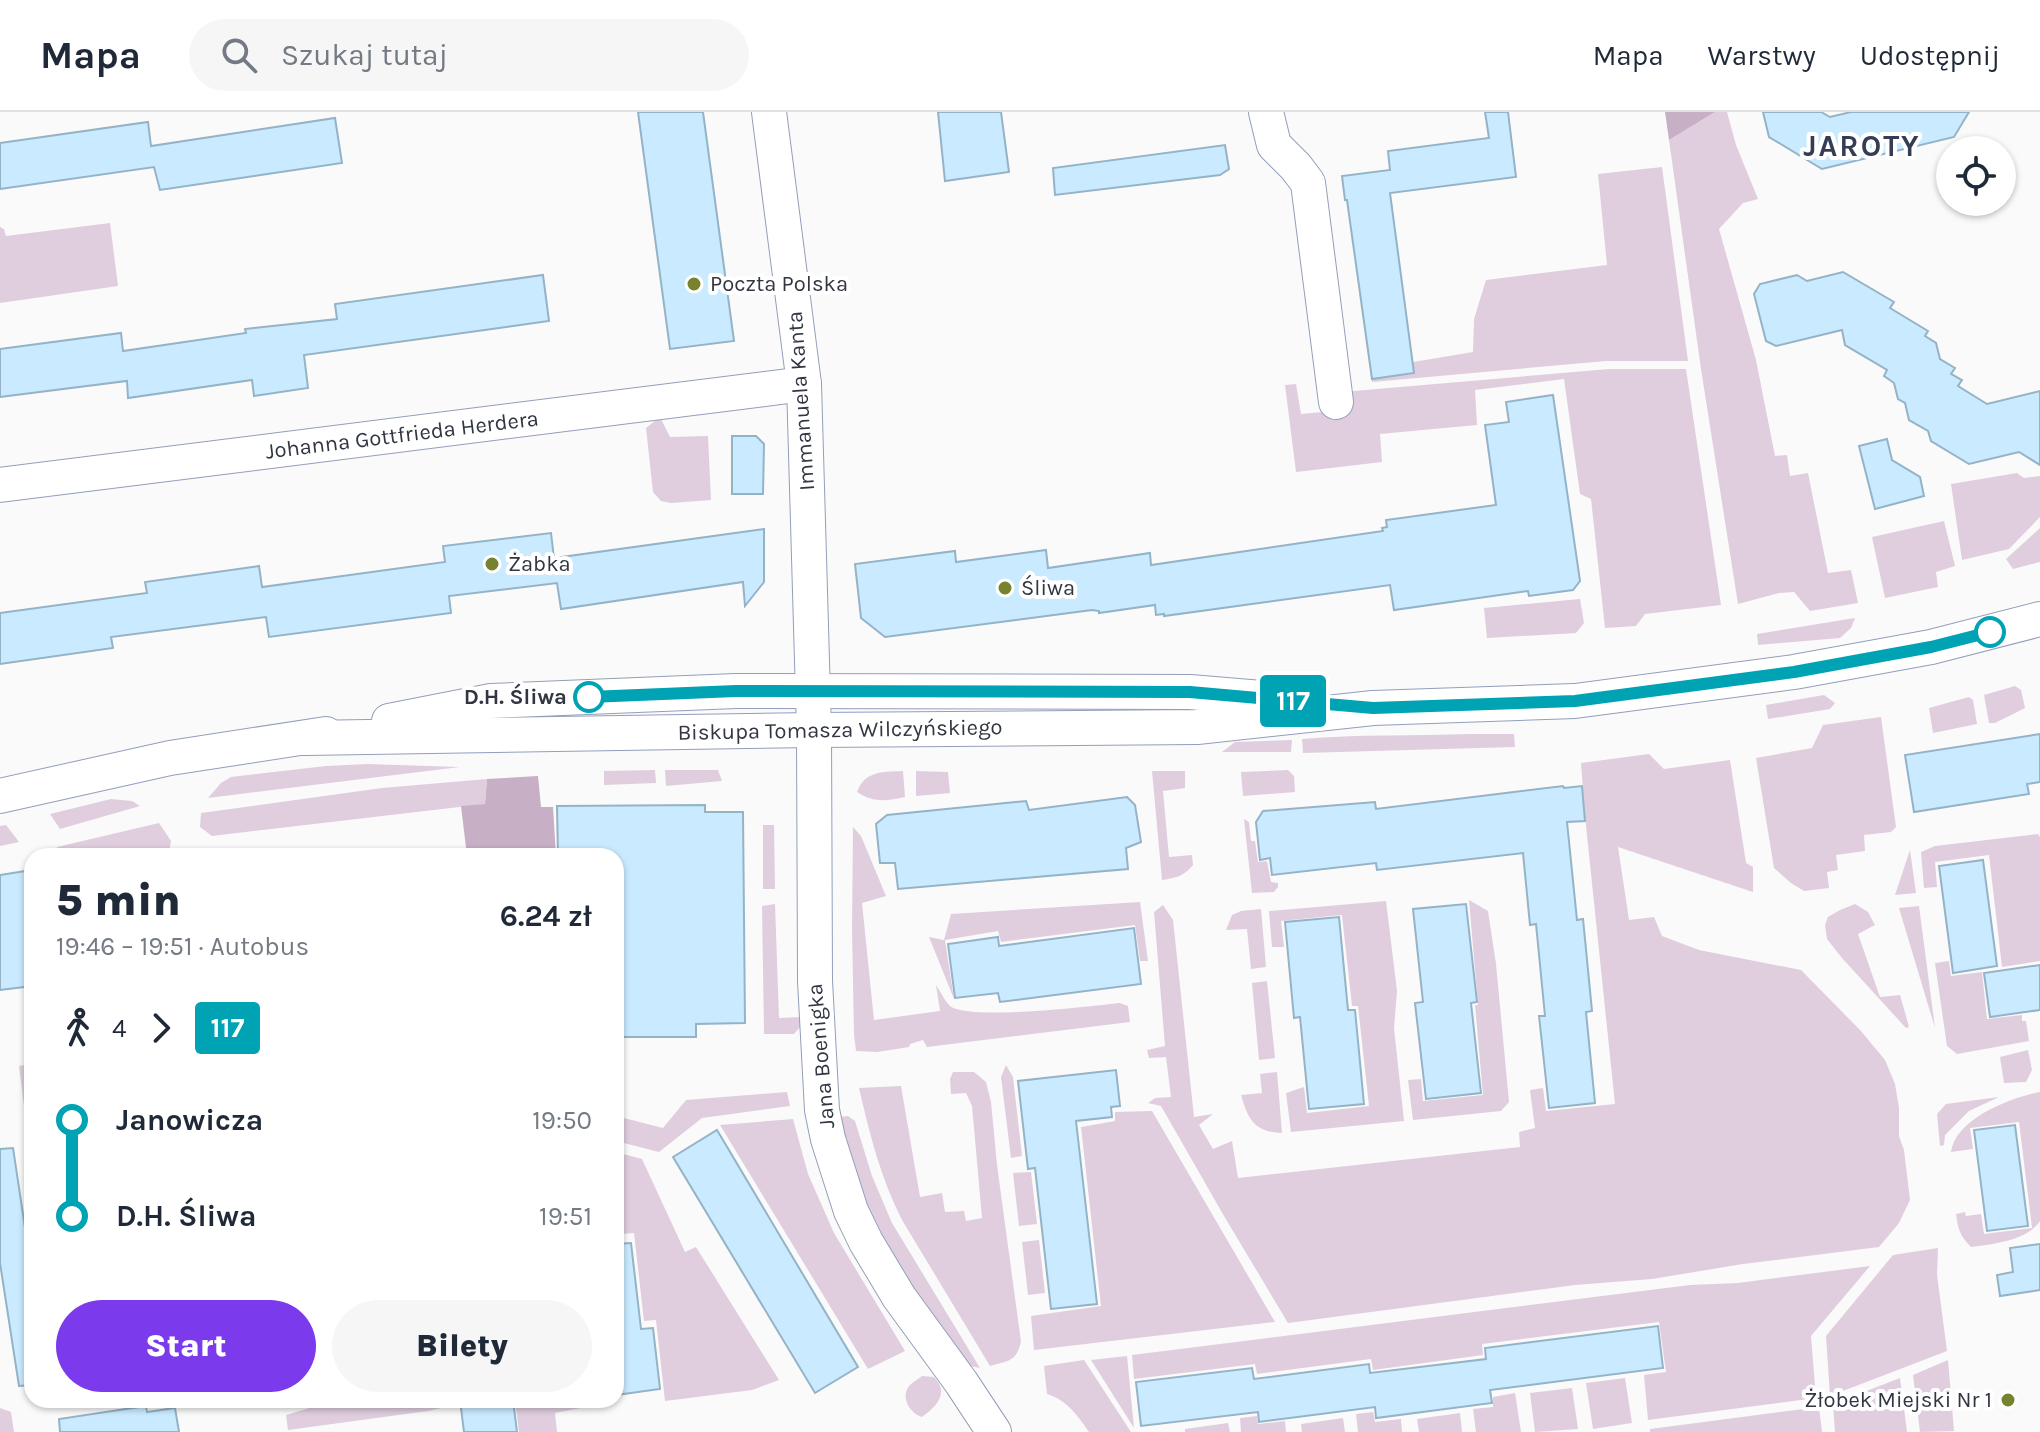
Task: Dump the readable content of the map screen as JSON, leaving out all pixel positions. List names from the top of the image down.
{
  "streets": {
    "street": [
      "Immanuela Kanta",
      "Johanna Gottfrieda Herdera",
      "Biskupa Tomasza Wilczyńskiego",
      "Jana Boenigka"
    ]
  },
  "crossings": [
    ["Immanuela Kanta", "Johanna Gottfrieda Herdera"],
    ["Immanuela Kanta", "Biskupa Tomasza Wilczyńskiego"],
    ["Immanuela Kanta", "Jana Boenigka"],
    ["Biskupa Tomasza Wilczyńskiego", "Jana Boenigka"]
  ],
  "districts": ["JAROTY"],
  "places": [
    "Poczta Polska",
    "Żabka",
    "Śliwa",
    "D.H. Śliwa",
    "Żłobek Miejski Nr 1"
  ],
  "lines": ["bus line 117"],
  "page": {
    "header": "Mapa",
    "search": "Szukaj tutaj",
    "nav": ["Mapa", "Warstwy", "Udostępnij"],
    "on_map": "117",
    "heading": ["5 min", "19:46 – 19:51 · Autobus", "6.24 zł"],
    "legs": ["4", "117"],
    "list": [
      {
        "name": "Janowicza",
        "value": "19:50"
      },
      {
        "name": "D.H. Śliwa",
        "value": "19:51"
      }
    ],
    "buttons": ["Start", "Bilety"]
  }
}
